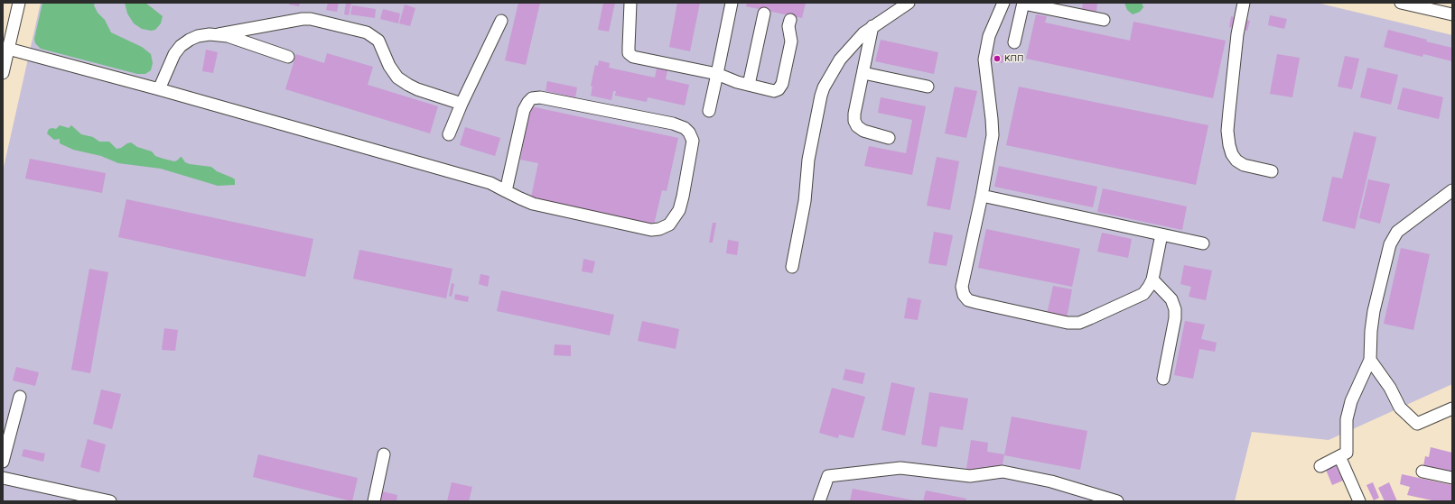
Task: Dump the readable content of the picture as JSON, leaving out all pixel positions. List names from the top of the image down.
{
  "places": ["КПП"]
}
